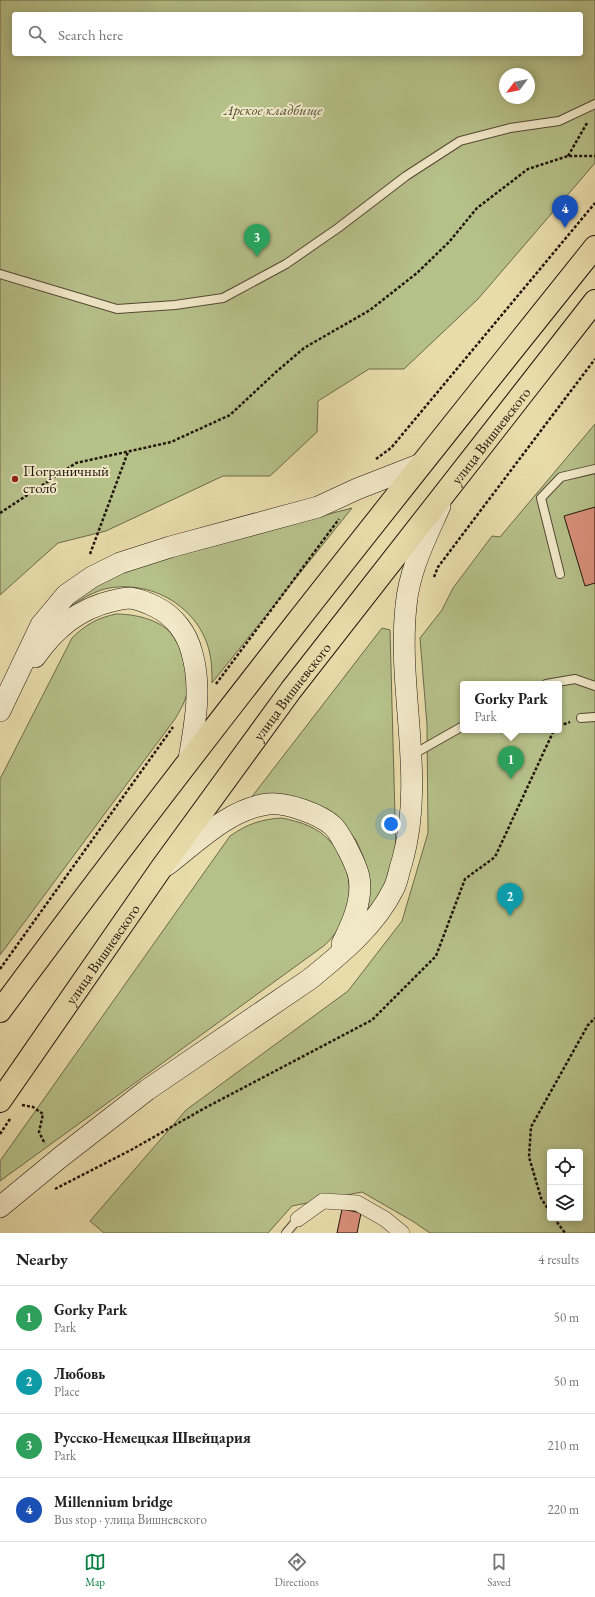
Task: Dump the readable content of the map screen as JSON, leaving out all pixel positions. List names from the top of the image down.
{
  "streets": {
    "main road": ["улица Вишневского"]
  },
  "parks": ["Арское кладбище"],
  "places": ["Пограничный столб"],
  "north": "bottom left",
  "page": {
    "search": "Search here",
    "pins": [
      "4",
      "3",
      "1",
      "2"
    ],
    "popup": ["Gorky Park", "Park"],
    "heading": ["Nearby", "4 results"],
    "list": [
      {
        "mark": "1",
        "name": "Gorky Park",
        "note": "Park",
        "value": "50 m"
      },
      {
        "mark": "2",
        "name": "Любовь",
        "note": "Place",
        "value": "50 m"
      },
      {
        "mark": "3",
        "name": "Русско-Немецкая Швейцария",
        "note": "Park",
        "value": "210 m"
      },
      {
        "mark": "4",
        "name": "Millennium bridge",
        "note": "Bus stop · улица Вишневского",
        "value": "220 m"
      }
    ],
    "nav": ["Map", "Directions", "Saved"]
  }
}
